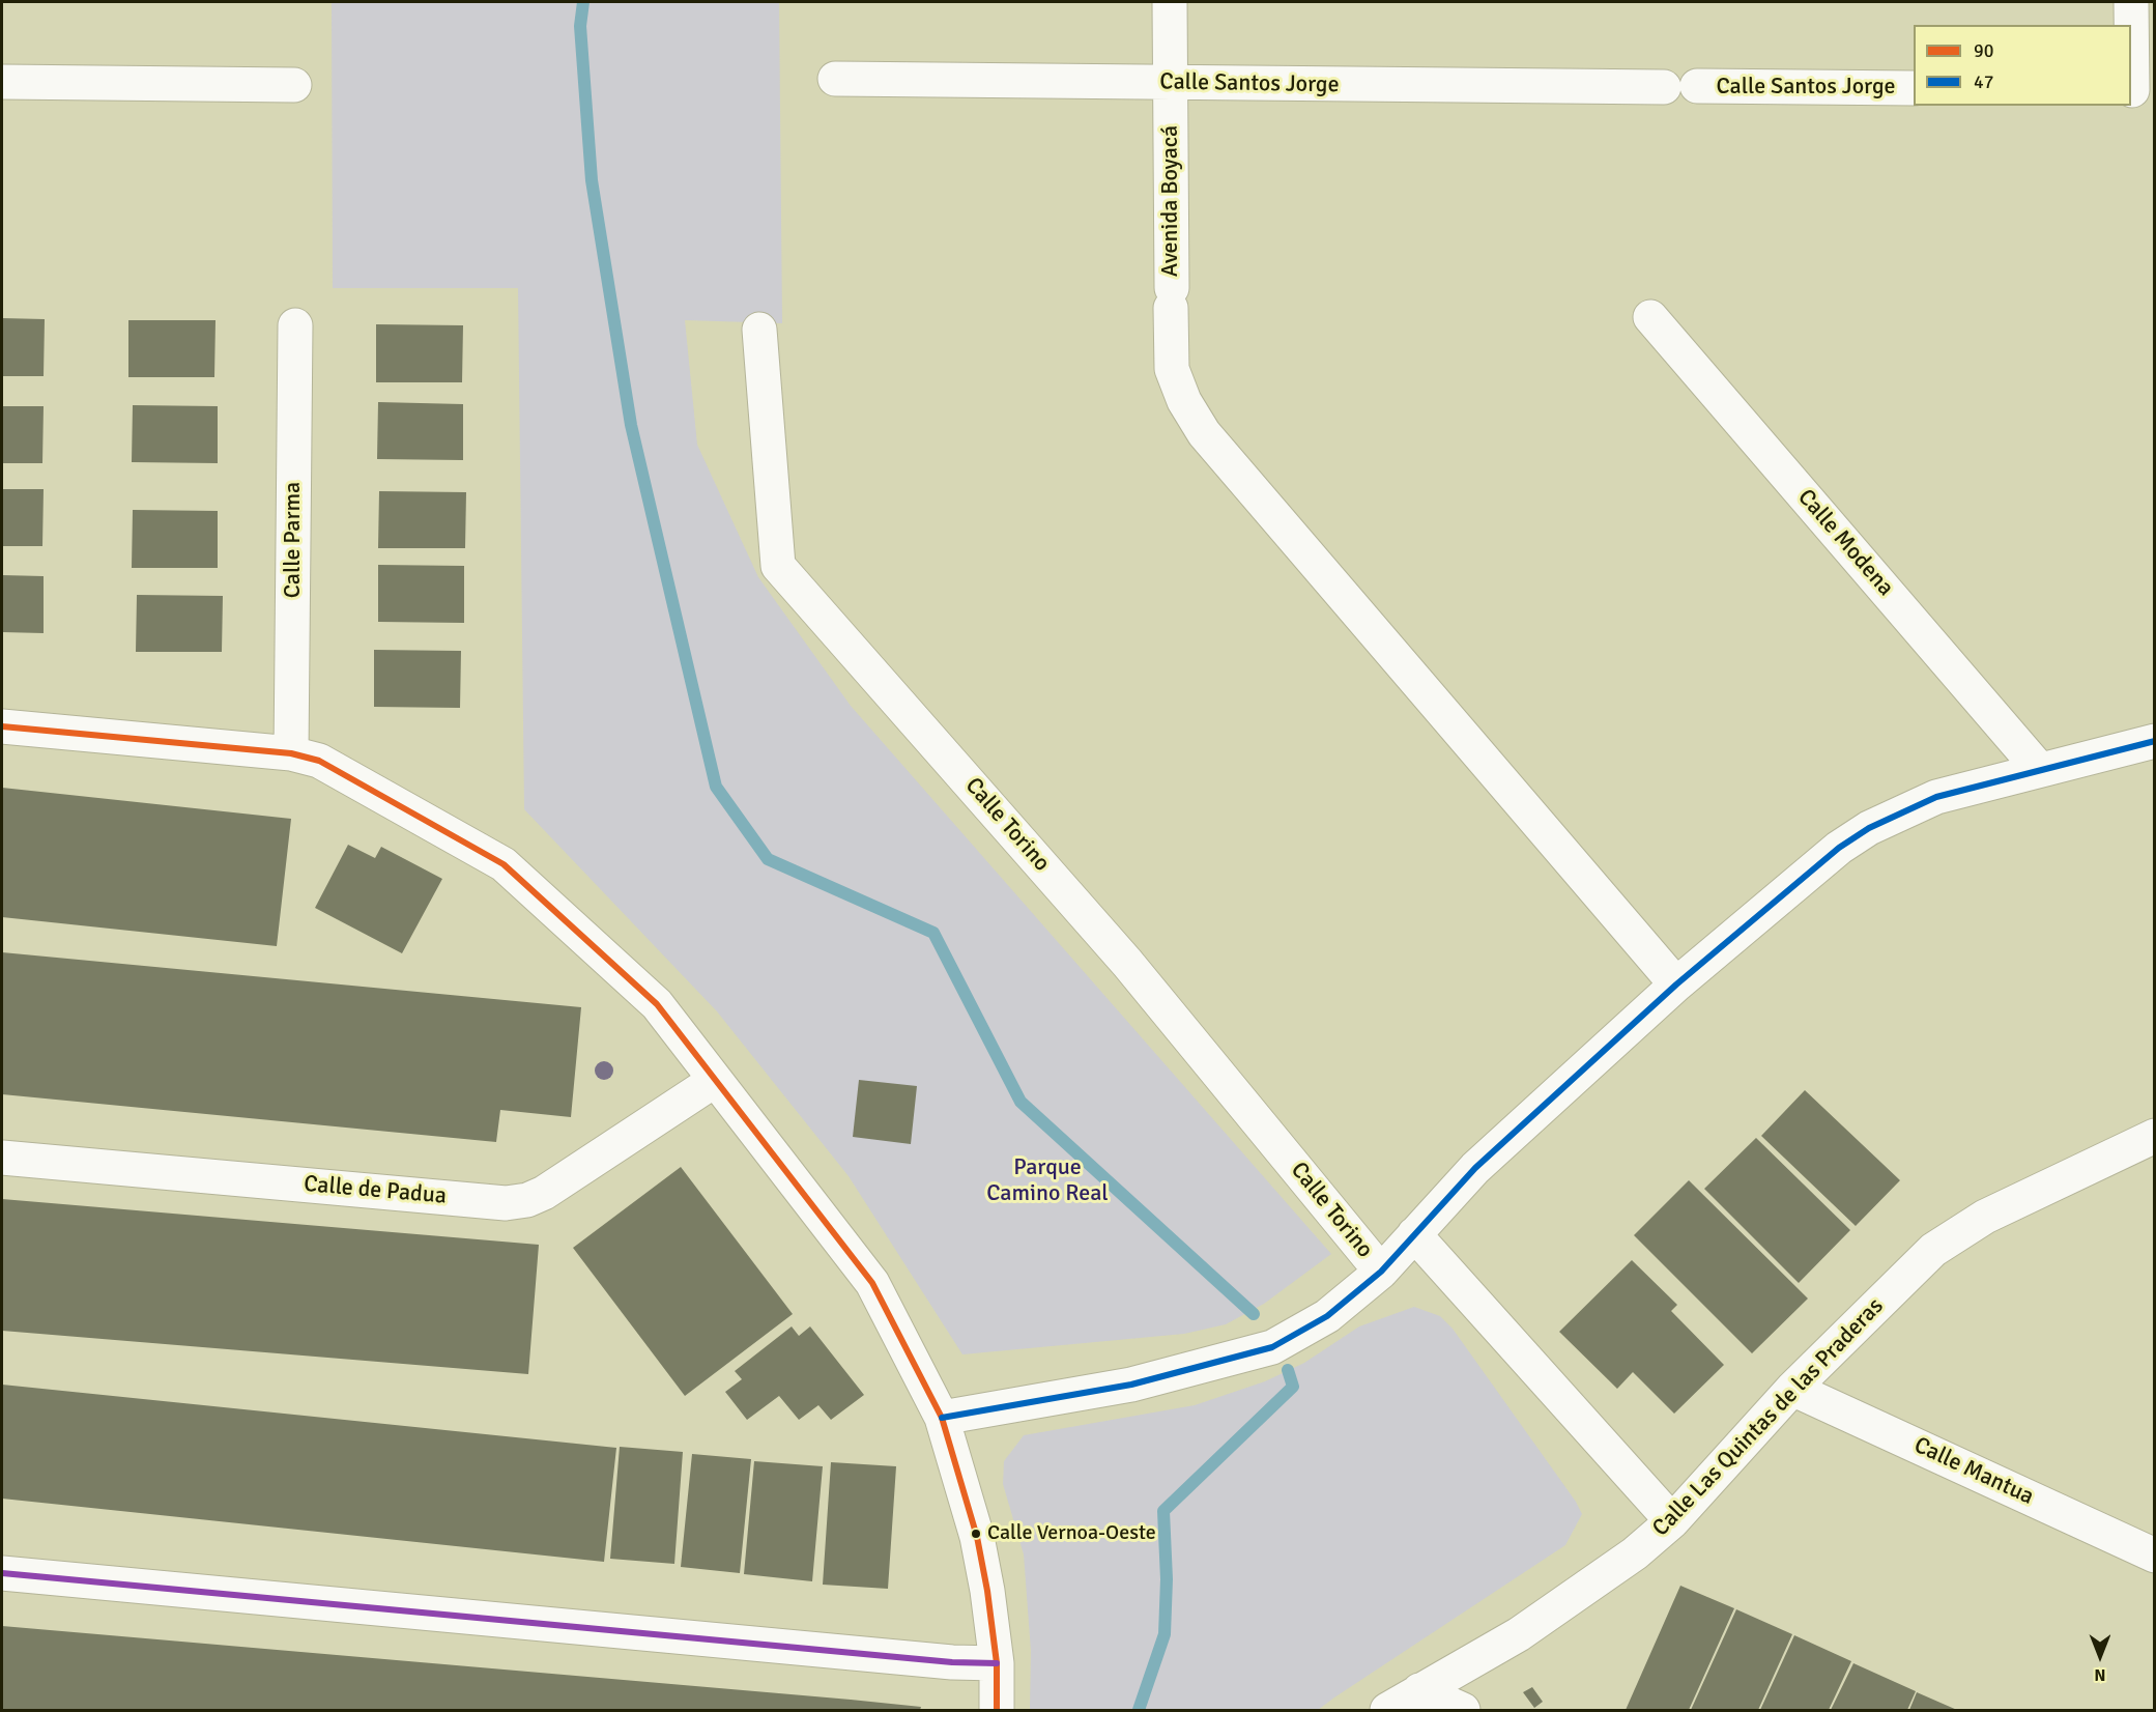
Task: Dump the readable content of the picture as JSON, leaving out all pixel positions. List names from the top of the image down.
{
  "streets": {
    "street": [
      "Calle Santos Jorge",
      "Avenida Boyacá",
      "Calle Parma",
      "Calle Modena",
      "Calle Torino",
      "Calle de Padua",
      "Calle Las Quintas de las Praderas",
      "Calle Mantua"
    ]
  },
  "crossings": [
    ["Calle Santos Jorge", "Avenida Boyacá"],
    ["Calle Las Quintas de las Praderas", "Calle Mantua"]
  ],
  "parks": ["Parque Camino Real"],
  "places": ["Calle Vernoa-Oeste"],
  "lines": ["transit line 90", "transit line 47"],
  "legend": ["90", "47"],
  "north": "bottom"
}
